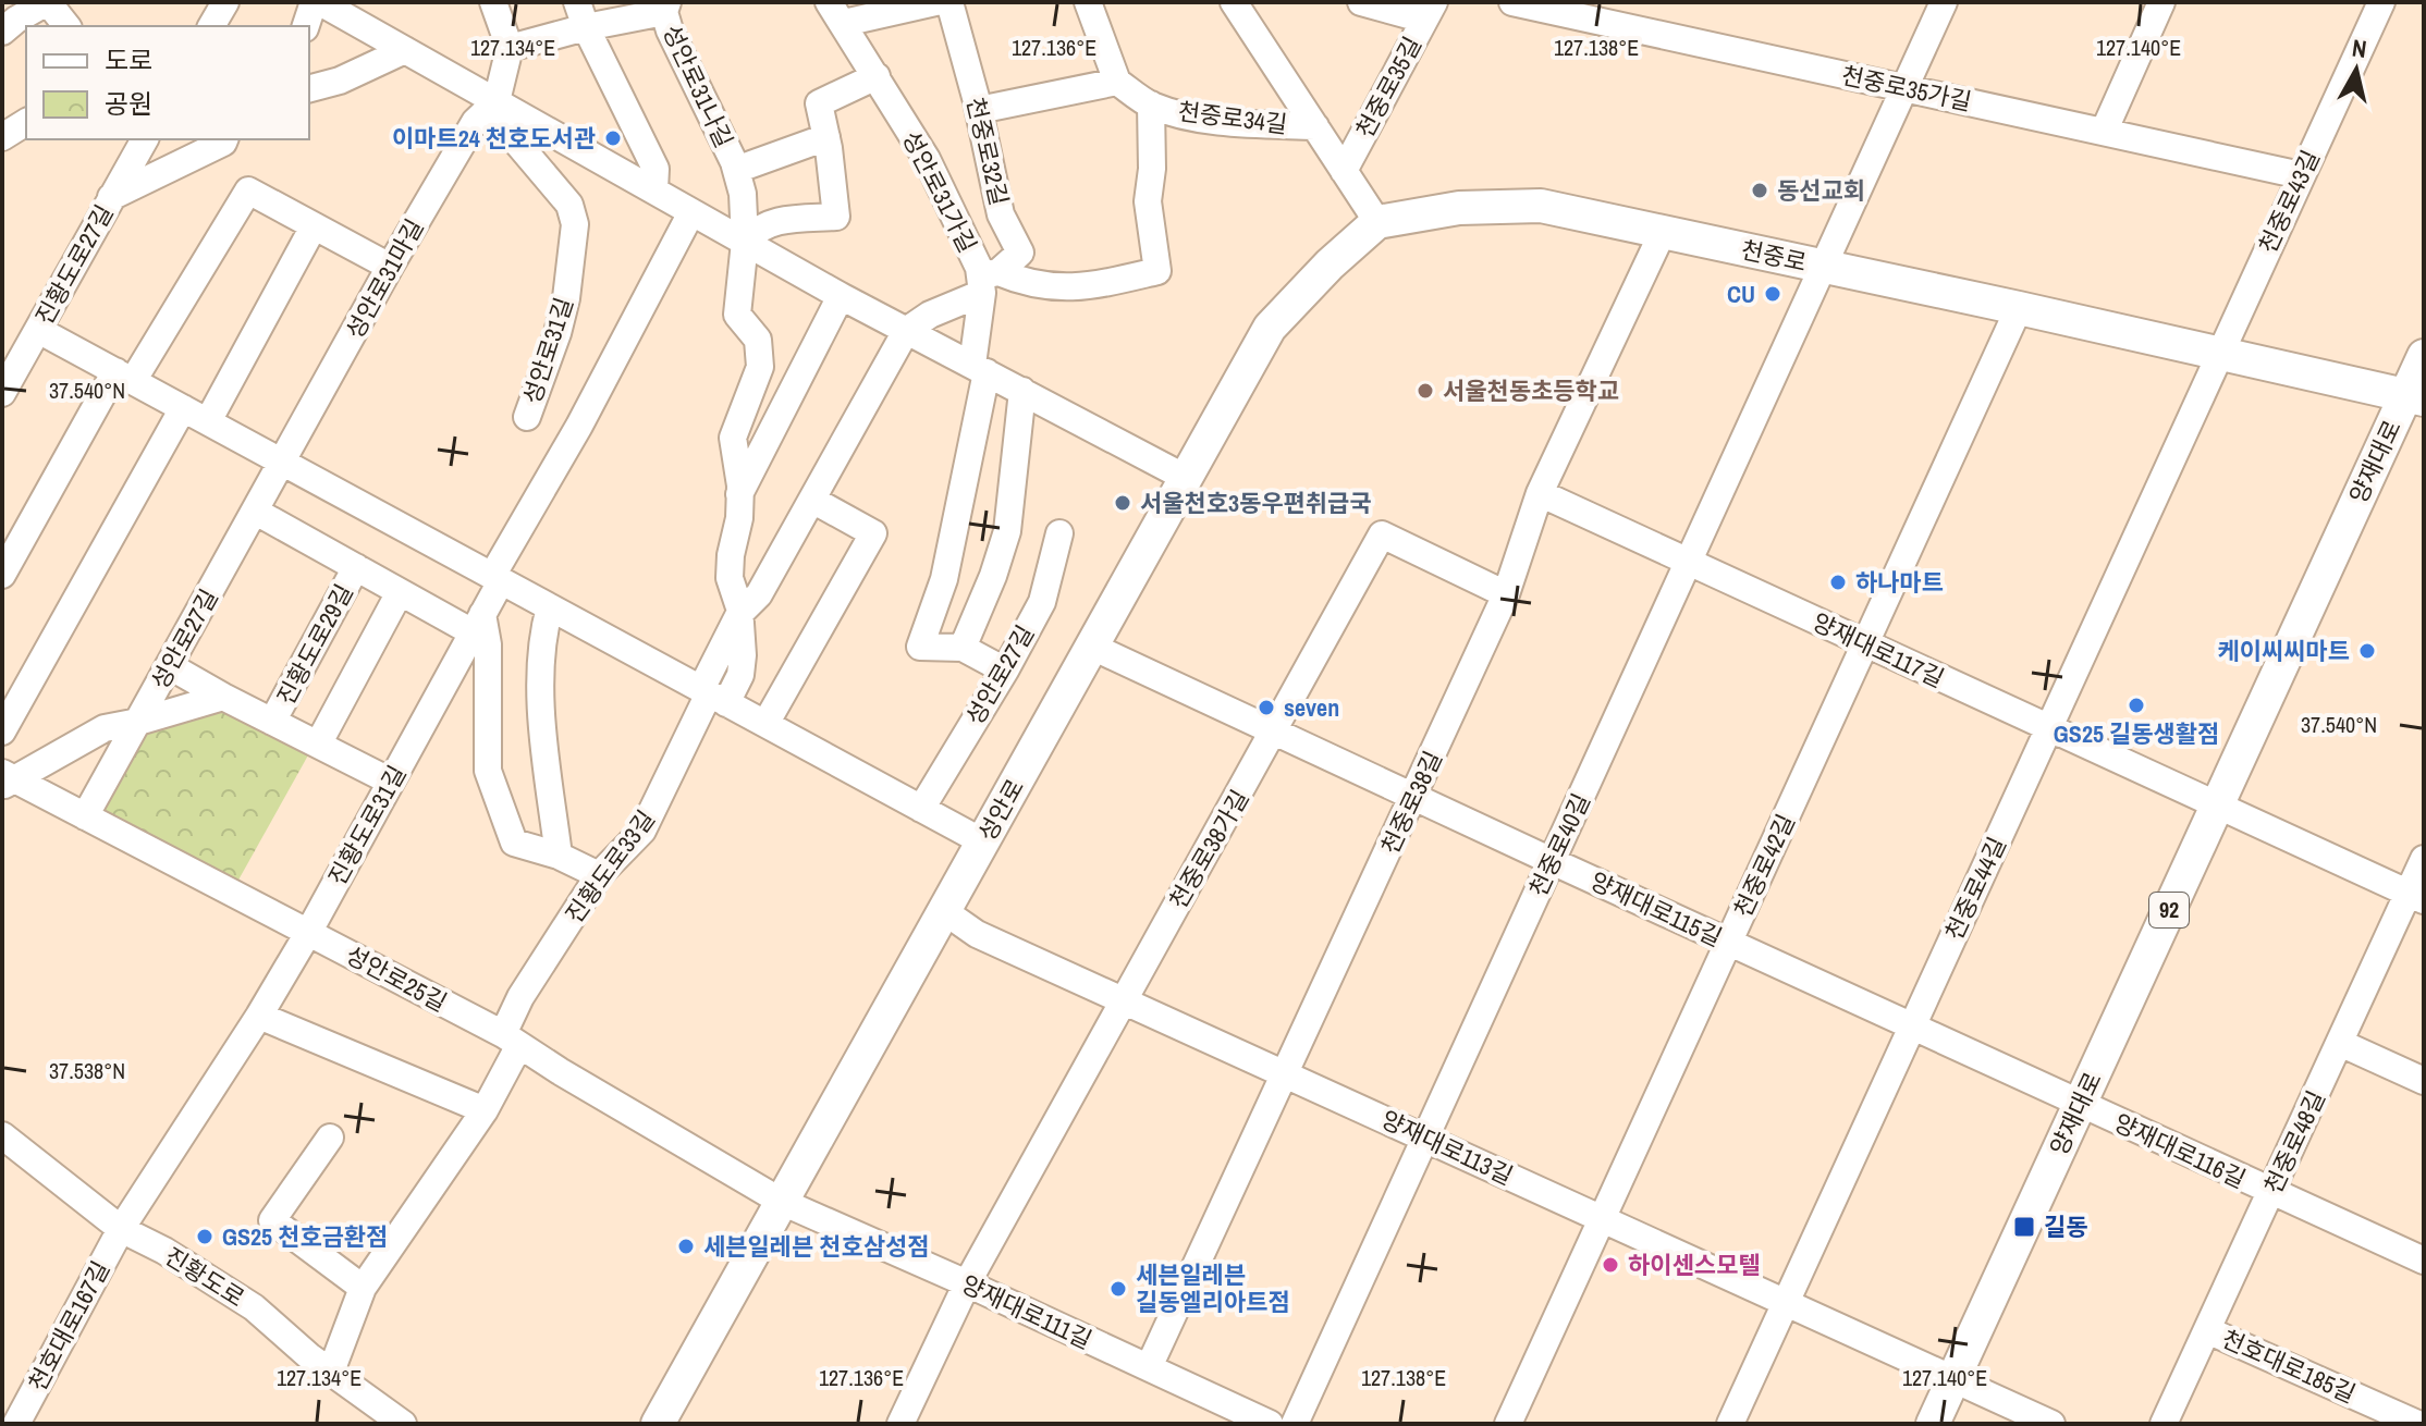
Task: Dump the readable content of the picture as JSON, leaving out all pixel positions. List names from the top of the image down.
{
  "streets": {
    "main road": [
      "천중로",
      "양재대로",
      "성안로",
      "92"
    ],
    "street": [
      "성안로31나길",
      "천중로35길",
      "천중로35가길",
      "천중로34길",
      "천중로32길",
      "성안로31가길",
      "천중로43길",
      "진황도로27길",
      "성안로31마길",
      "성안로31길",
      "성안로27길",
      "진황도로29길",
      "양재대로117길",
      "천중로38길",
      "진황도로31길",
      "천중로40길",
      "천중로38가길",
      "천중로42길",
      "진황도로33길",
      "천중로44길",
      "양재대로115길",
      "성안로25길",
      "천중로48길",
      "양재대로113길",
      "양재대로116길",
      "진황도로",
      "양재대로111길",
      "천호대로167길",
      "천호대로185길"
    ]
  },
  "crossings": [
    ["천중로35가길", "천중로43길"],
    ["천중로35가길", "천중로40길"],
    ["천중로34길", "천중로32길"],
    ["천중로34길", "성안로31가길"],
    ["천중로32길", "성안로31가길"],
    ["천중로43길", "천중로"],
    ["천중로43길", "천중로44길"],
    ["천중로", "양재대로"],
    ["천중로", "천중로38길"],
    ["천중로", "성안로"],
    ["천중로", "천중로40길"],
    ["천중로", "천중로42길"],
    ["천중로", "천중로44길"],
    ["성안로31마길", "성안로31길"],
    ["성안로31마길", "성안로27길"],
    ["양재대로", "양재대로117길"],
    ["양재대로", "양재대로115길"],
    ["양재대로", "양재대로113길"],
    ["양재대로", "양재대로116길"],
    ["성안로27길", "진황도로29길"],
    ["성안로27길", "성안로25길"],
    ["진황도로29길", "진황도로31길"],
    ["양재대로117길", "천중로38길"],
    ["양재대로117길", "천중로40길"],
    ["양재대로117길", "천중로42길"],
    ["양재대로117길", "천중로44길"],
    ["천중로38길", "천중로38가길"],
    ["천중로38길", "양재대로115길"],
    ["천중로38길", "양재대로113길"],
    ["천중로38길", "양재대로111길"],
    ["성안로", "양재대로115길"],
    ["성안로", "성안로25길"],
    ["성안로", "양재대로113길"],
    ["성안로", "양재대로111길"],
    ["진황도로31길", "성안로25길"],
    ["진황도로31길", "진황도로"],
    ["진황도로31길", "천호대로167길"],
    ["천중로40길", "양재대로115길"],
    ["천중로40길", "양재대로113길"],
    ["천중로38가길", "양재대로115길"],
    ["천중로38가길", "양재대로113길"],
    ["천중로38가길", "양재대로111길"],
    ["천중로42길", "양재대로115길"],
    ["천중로42길", "양재대로113길"],
    ["진황도로33길", "성안로25길"],
    ["진황도로33길", "진황도로"],
    ["천중로44길", "양재대로115길"],
    ["천중로44길", "양재대로113길"],
    ["양재대로115길", "양재대로116길"],
    ["성안로25길", "양재대로111길"],
    ["천중로48길", "양재대로116길"],
    ["천중로48길", "천호대로185길"],
    ["진황도로", "천호대로167길"]
  ],
  "places": {
    "other": [
      "이마트24 천호도서관",
      "동선교회",
      "CU",
      "서울천동초등학교",
      "서울천호3동우편취급국",
      "하나마트",
      "케이씨씨마트",
      "GS25 길동생활점",
      "seven",
      "GS25 천호금환점",
      "세븐일레븐 천호삼성점",
      "하이센스모텔",
      "세븐일레븐 길동엘리아트점"
    ],
    "transit": ["길동"]
  },
  "legend": ["도로", "공원"],
  "north": "top",
  "coordinates": [
    "127.134°E",
    "127.136°E",
    "127.138°E",
    "127.140°E",
    "37.540°N",
    "37.538°N"
  ]
}
